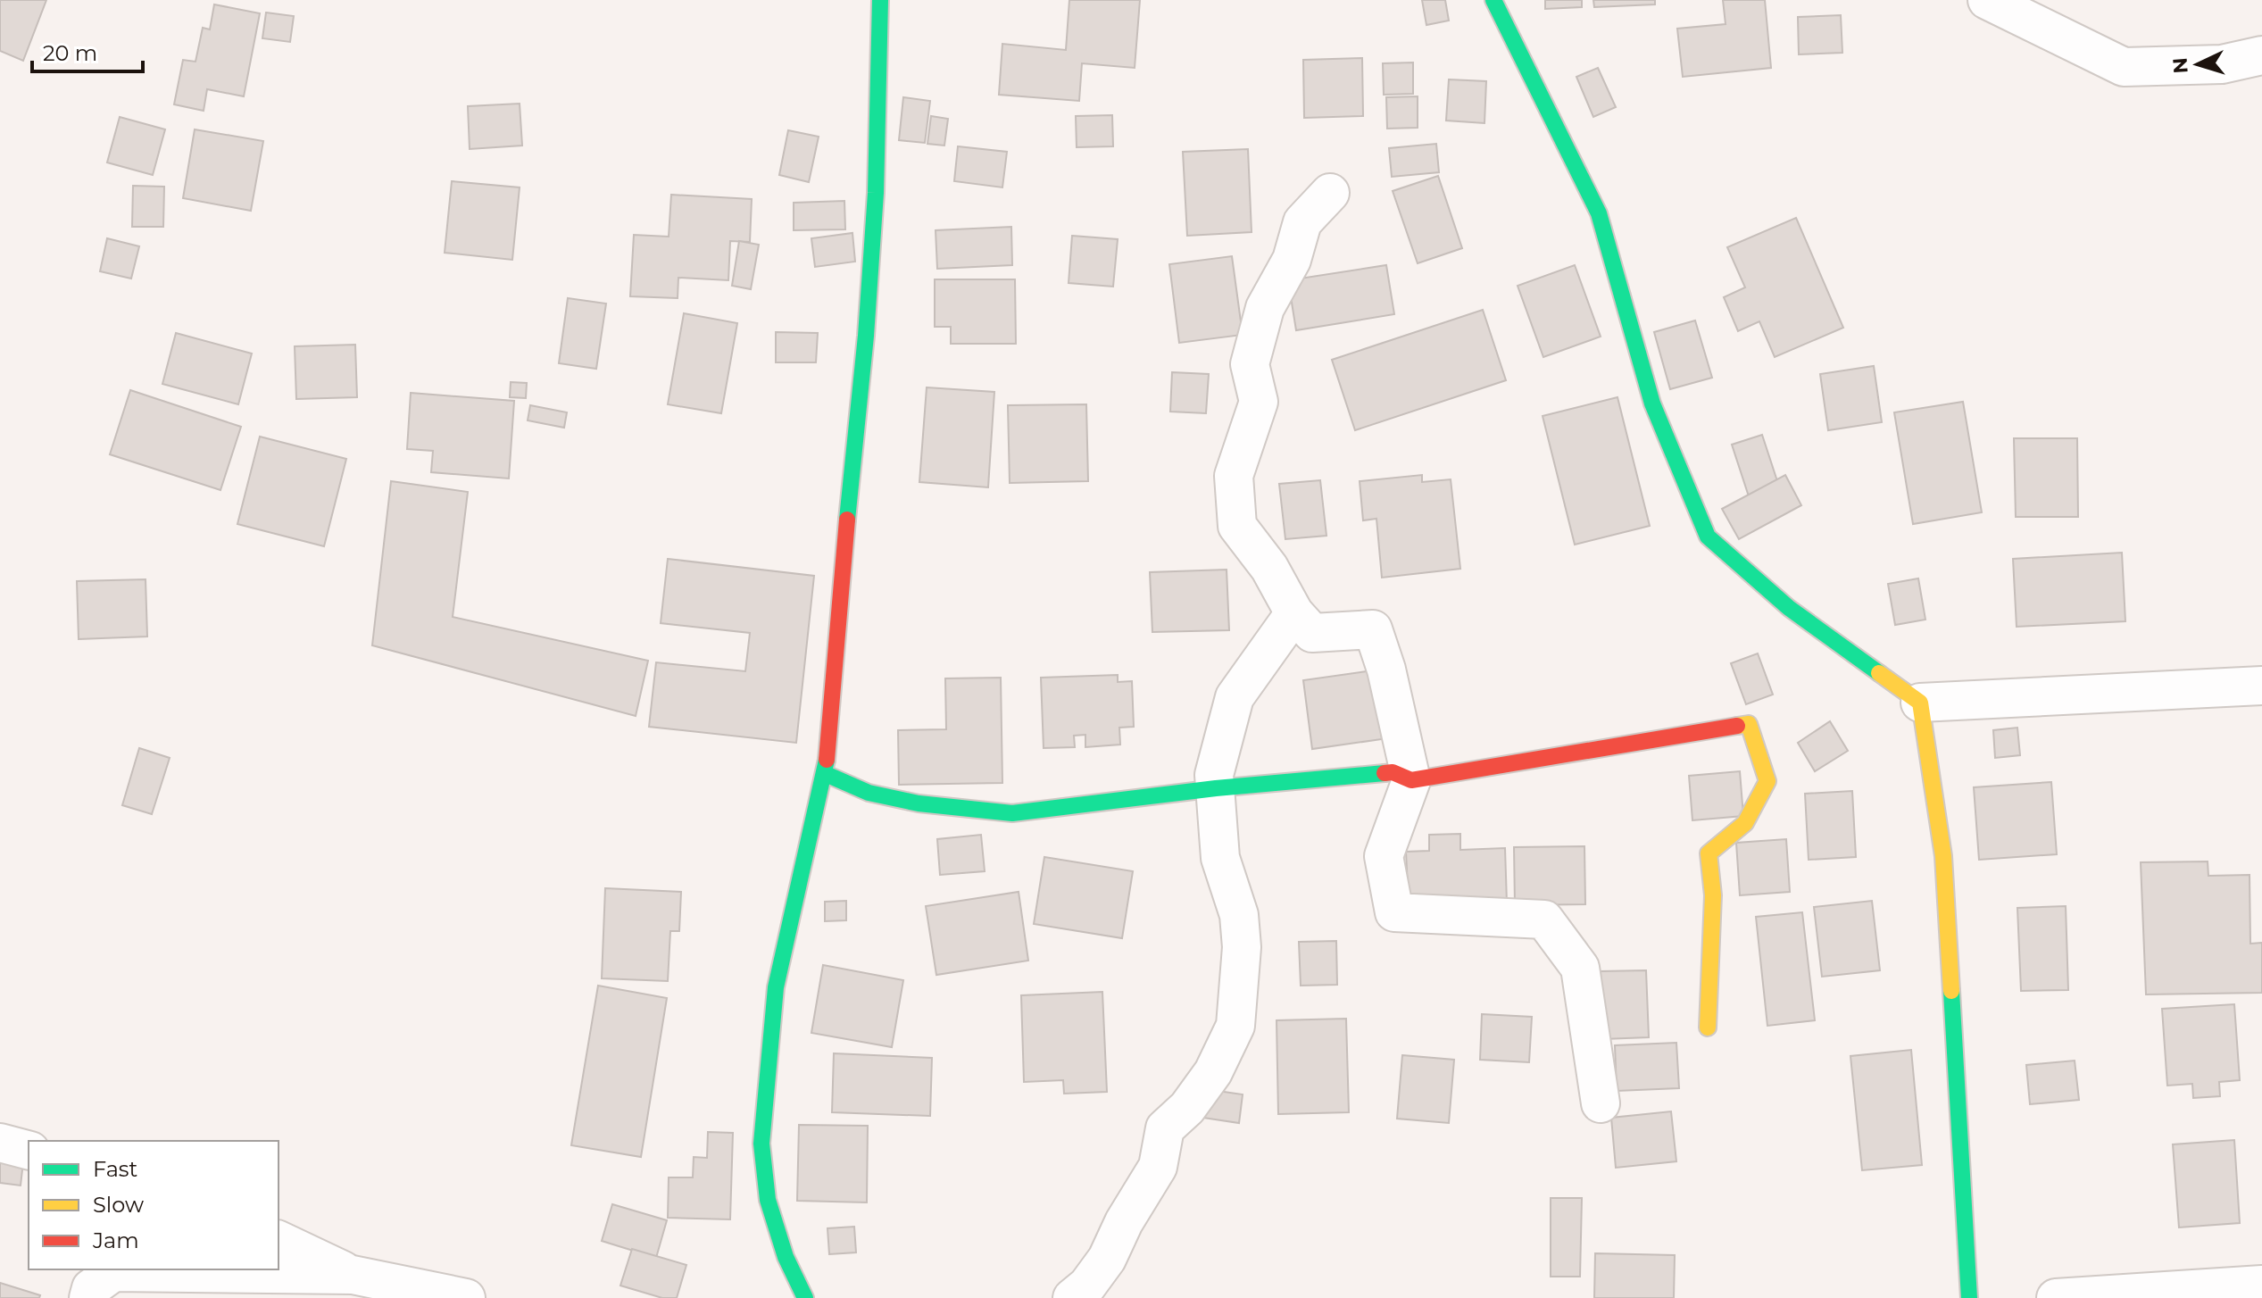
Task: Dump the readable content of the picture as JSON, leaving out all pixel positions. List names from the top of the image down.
{
  "legend": ["Fast", "Slow", "Jam"],
  "scale_bar": "20 m",
  "north": "left"
}
